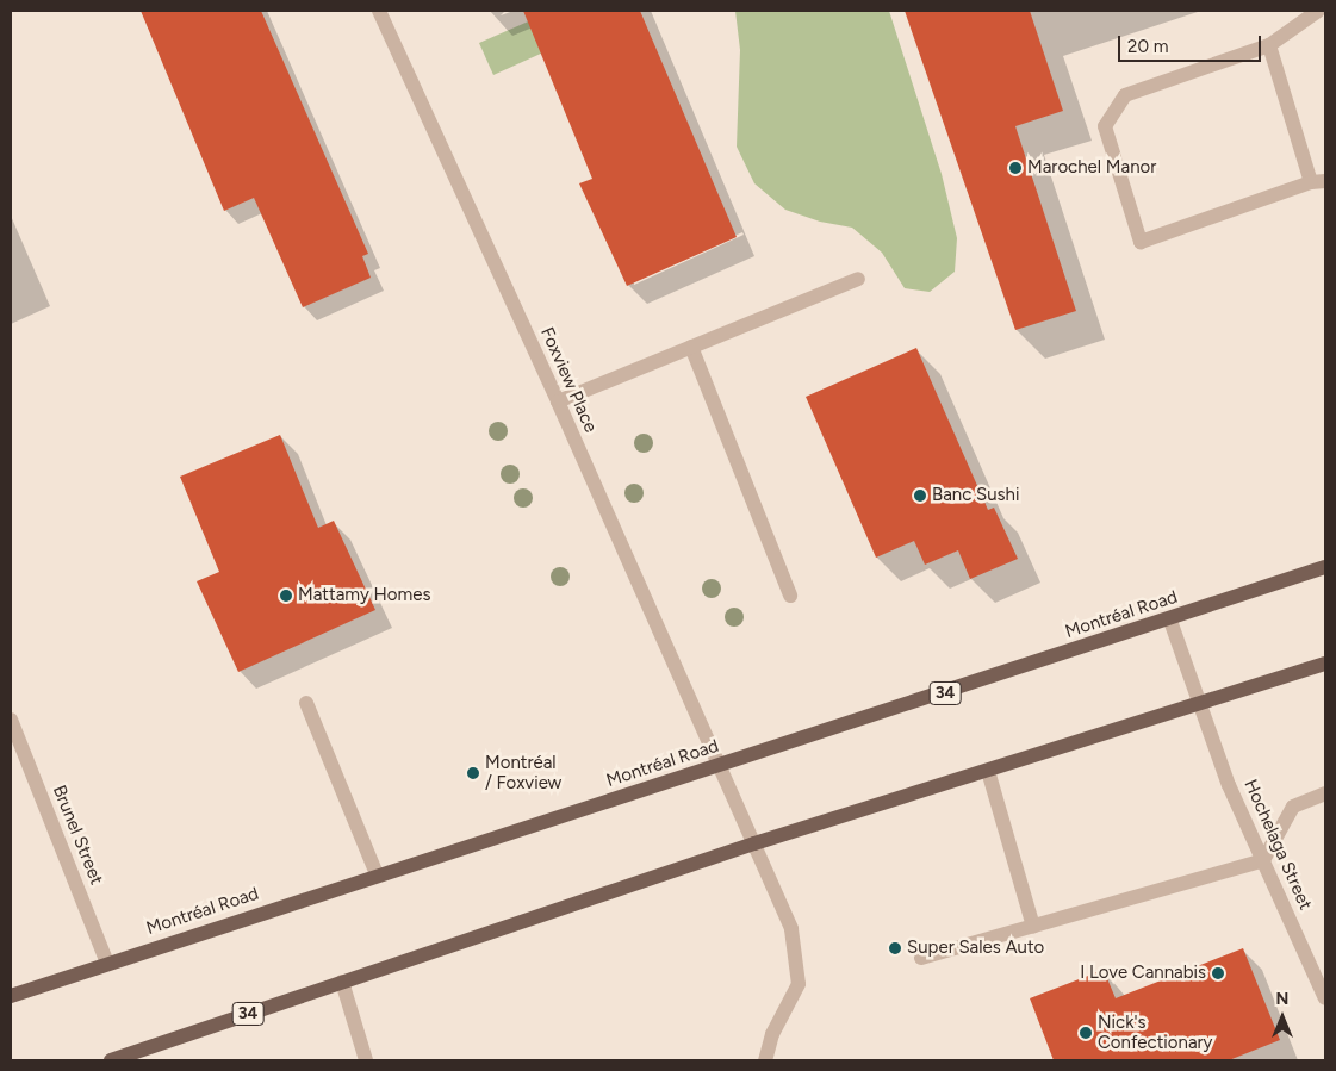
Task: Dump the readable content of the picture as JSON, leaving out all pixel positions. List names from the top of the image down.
{
  "streets": {
    "main road": ["Montréal Road", "34"],
    "street": ["Foxview Place", "Brunel Street", "Hochelaga Street"]
  },
  "crossings": [
    ["Foxview Place", "Montréal Road"],
    ["Foxview Place", "34"],
    ["Montréal Road", "Brunel Street"],
    ["Montréal Road", "Hochelaga Street"],
    ["34", "Hochelaga Street"]
  ],
  "places": [
    "Marochel Manor",
    "Banc Sushi",
    "Mattamy Homes",
    "Montréal / Foxview",
    "Super Sales Auto",
    "I Love Cannabis",
    "Nick's Confectionary"
  ],
  "scale_bar": "20 m",
  "north": "top"
}
